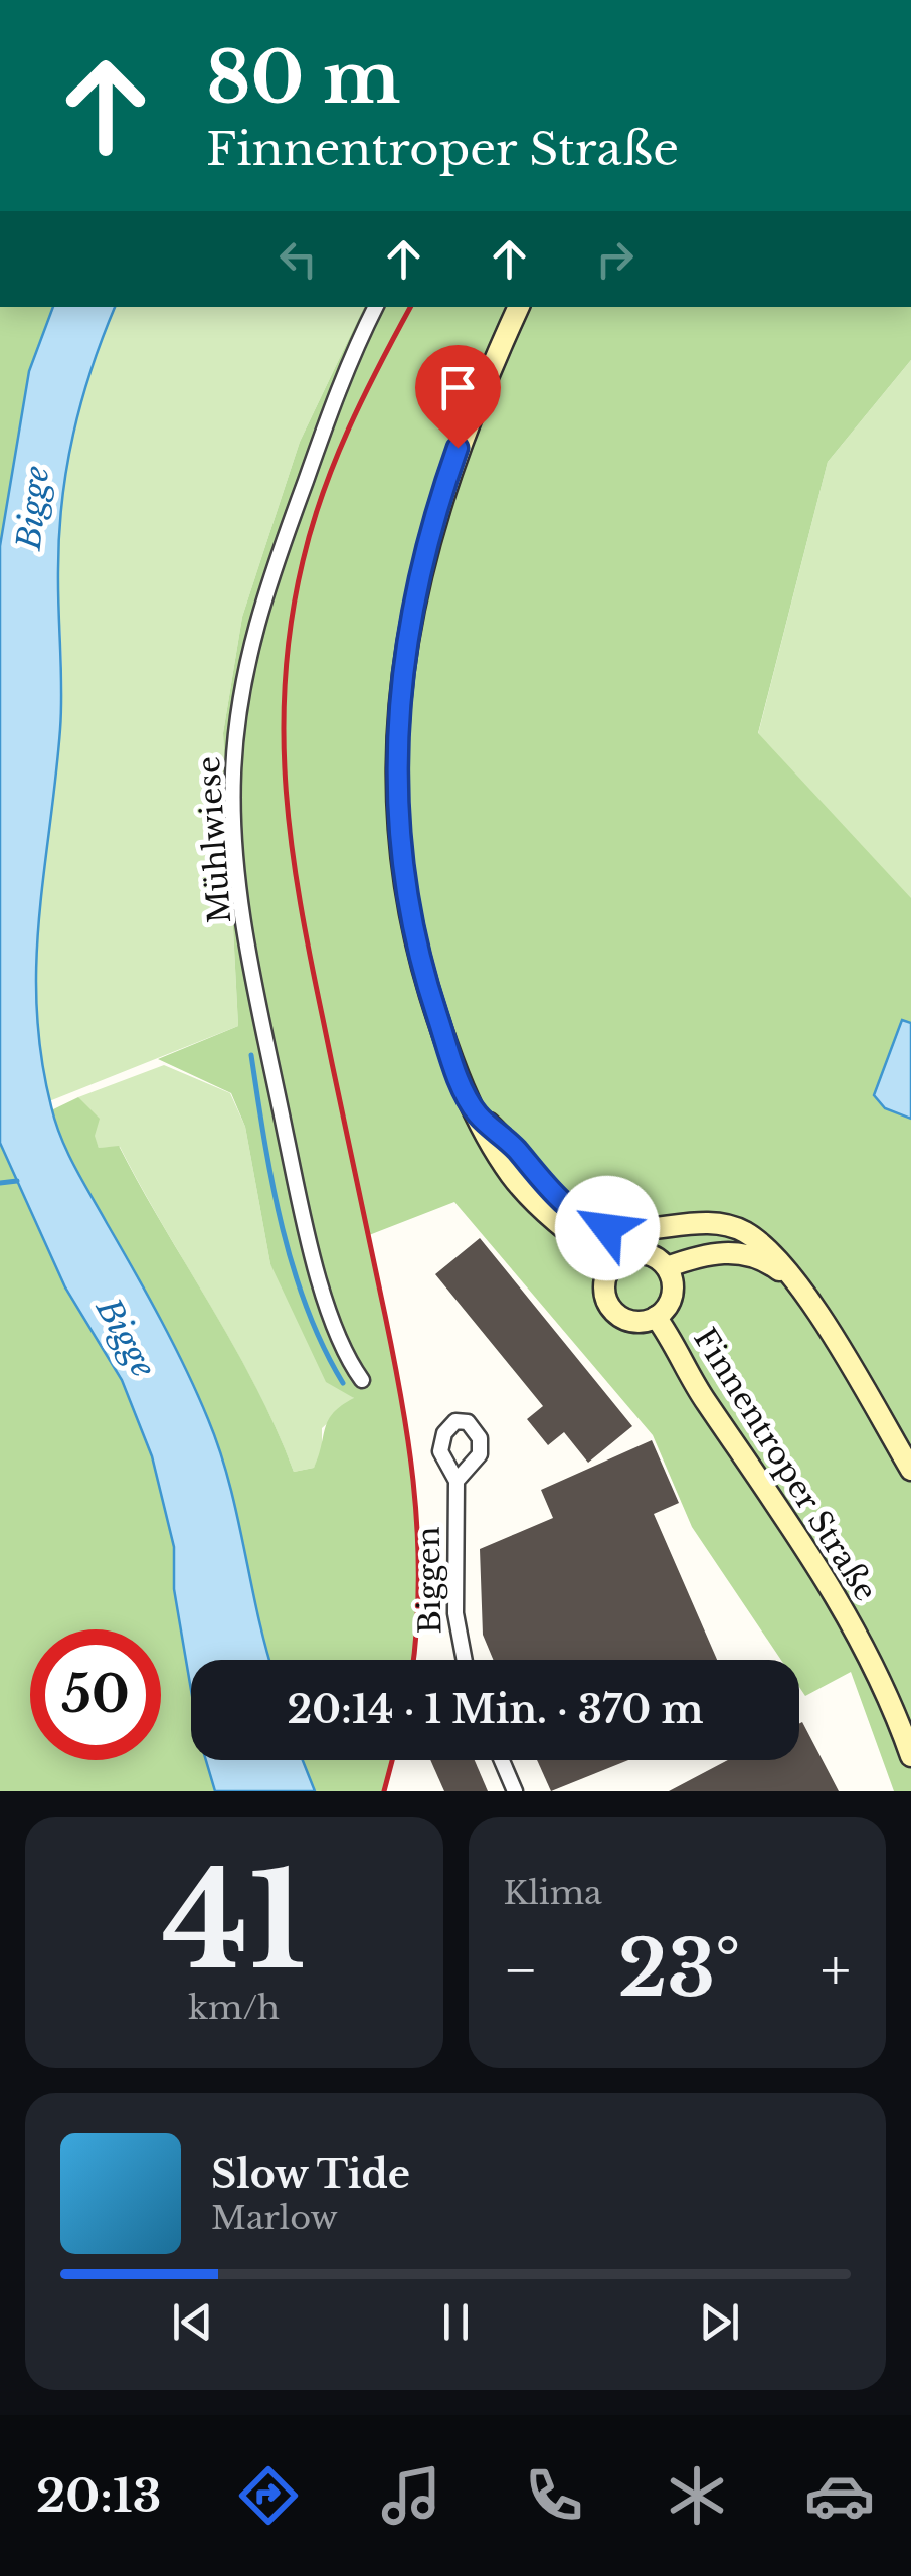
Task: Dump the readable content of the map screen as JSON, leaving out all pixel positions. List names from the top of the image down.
{
  "streets": {
    "main road": ["Finnentroper Straße"],
    "street": ["Mühlwiese", "Biggen"]
  },
  "water": ["Bigge"],
  "page": {
    "turn": ["80 m", "Finnentroper Straße"],
    "limit": "50",
    "trip": "20:14 · 1 Min. · 370 m",
    "tile": [
      ["41", "km/h"],
      "Klima"
    ],
    "heat": ["−", "23°", "+"],
    "song": ["Slow Tide", "Marlow"],
    "tabs": "20:13"
  }
}
